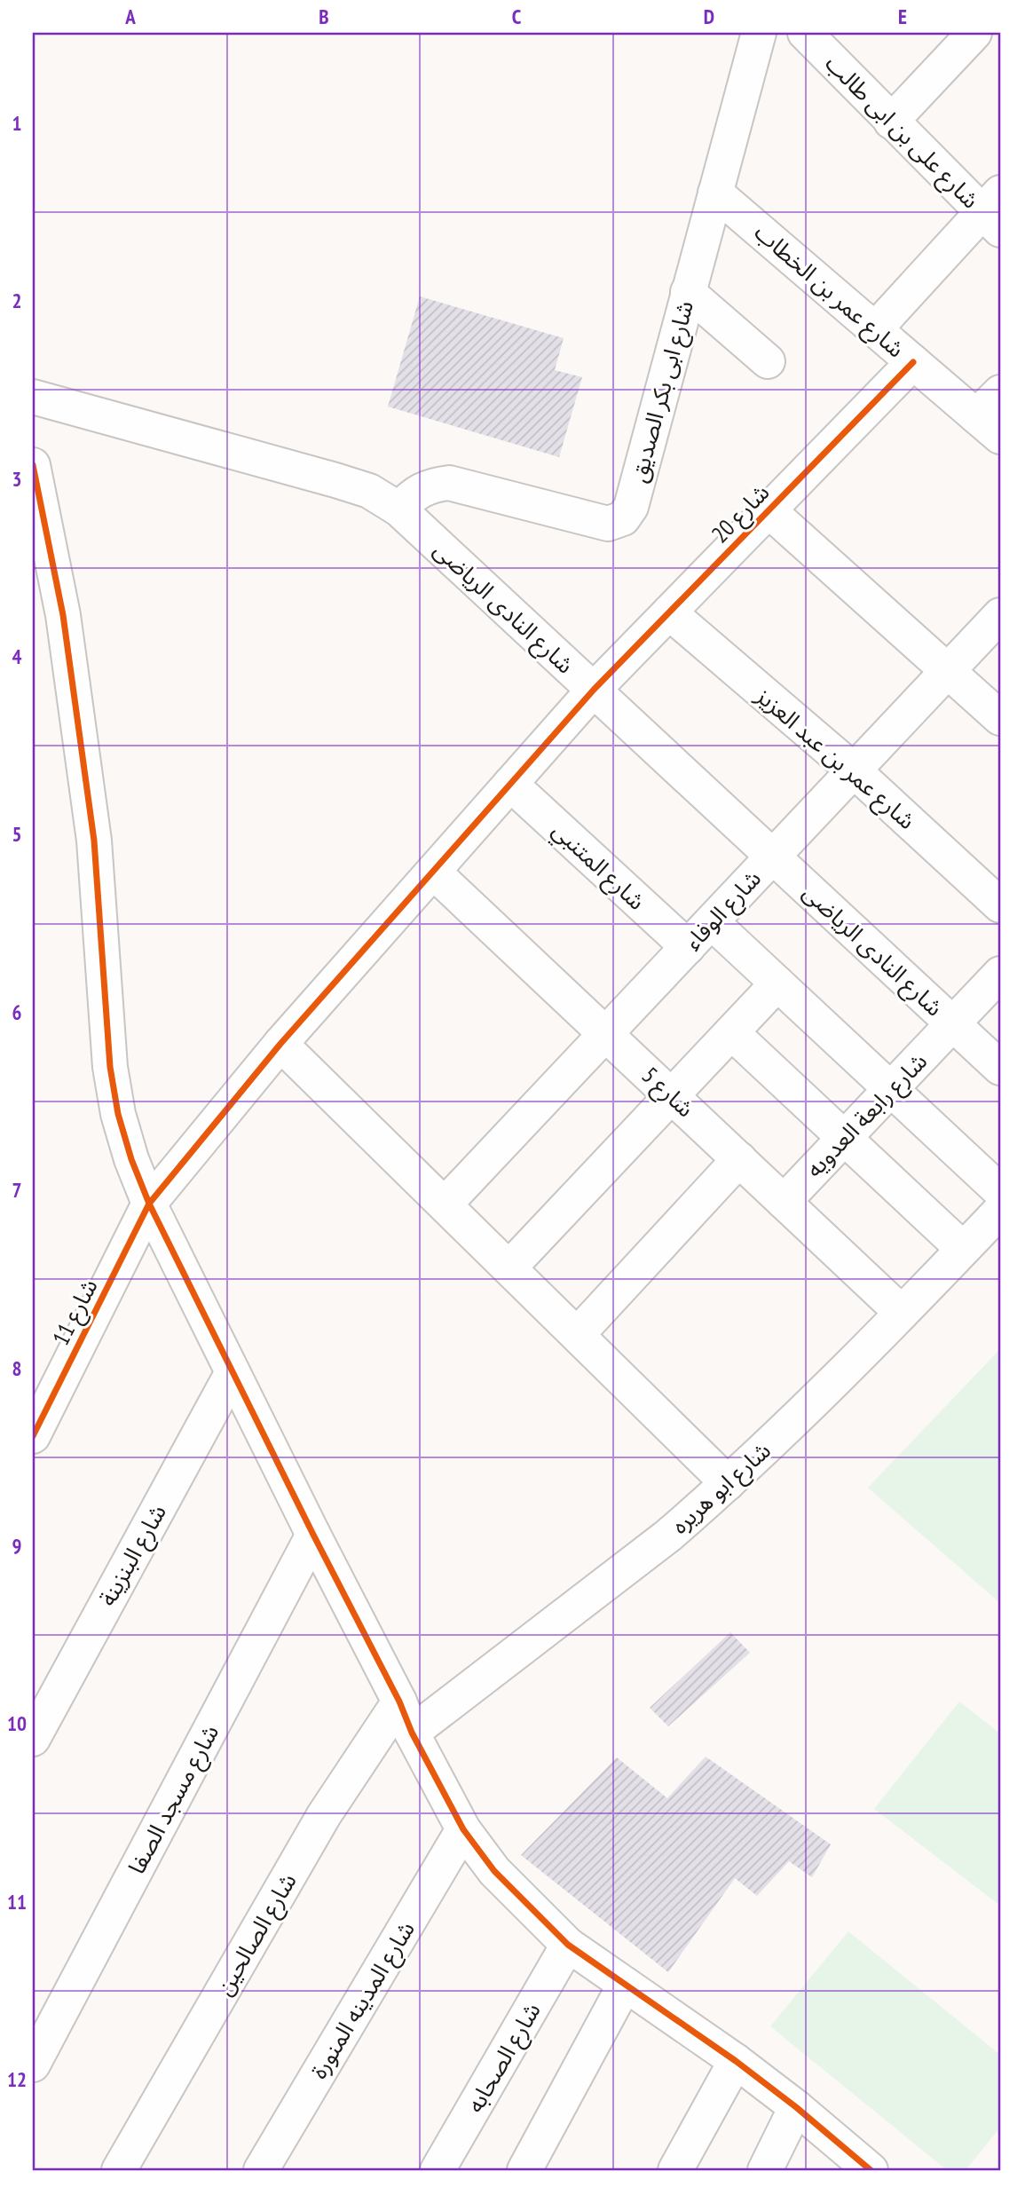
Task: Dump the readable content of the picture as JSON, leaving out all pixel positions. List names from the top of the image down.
{
  "streets": {
    "street": [
      "شارع على بن ابى طالب",
      "شارع عمر بن الخطاب",
      "شارع ابى بكر الصديق",
      "شارع 20",
      "شارع النادى الرياضى",
      "شارع عمر بن عبد العزيز",
      "شارع المتنبي",
      "شارع الوفاء",
      "شارع 5",
      "شارع رابعة العدويه",
      "شارع 11",
      "شارع ابو هريره",
      "شارع البنزينة",
      "شارع مسجد الصفا",
      "شارع الصالحين",
      "شارع المدينه المنورة",
      "شارع الصحابه"
    ]
  },
  "crossings": [
    ["شارع عمر بن الخطاب", "شارع ابى بكر الصديق"],
    ["شارع عمر بن الخطاب", "شارع 20"],
    ["شارع ابى بكر الصديق", "شارع النادى الرياضى"],
    ["شارع 20", "شارع النادى الرياضى"],
    ["شارع 20", "شارع عمر بن عبد العزيز"],
    ["شارع 20", "شارع المتنبي"],
    ["شارع 20", "شارع 5"],
    ["شارع 20", "شارع 11"],
    ["شارع النادى الرياضى", "شارع الوفاء"],
    ["شارع النادى الرياضى", "شارع رابعة العدويه"],
    ["شارع عمر بن عبد العزيز", "شارع الوفاء"],
    ["شارع المتنبي", "شارع الوفاء"],
    ["شارع الوفاء", "شارع 5"],
    ["شارع 5", "شارع رابعة العدويه"],
    ["شارع 5", "شارع 11"],
    ["شارع 5", "شارع ابو هريره"]
  ],
  "grid": {
    "columns": [
      "A",
      "B",
      "C",
      "D",
      "E"
    ],
    "rows": [
      "1",
      "2",
      "3",
      "4",
      "5",
      "6",
      "7",
      "8",
      "9",
      "10",
      "11",
      "12"
    ]
  }
}
